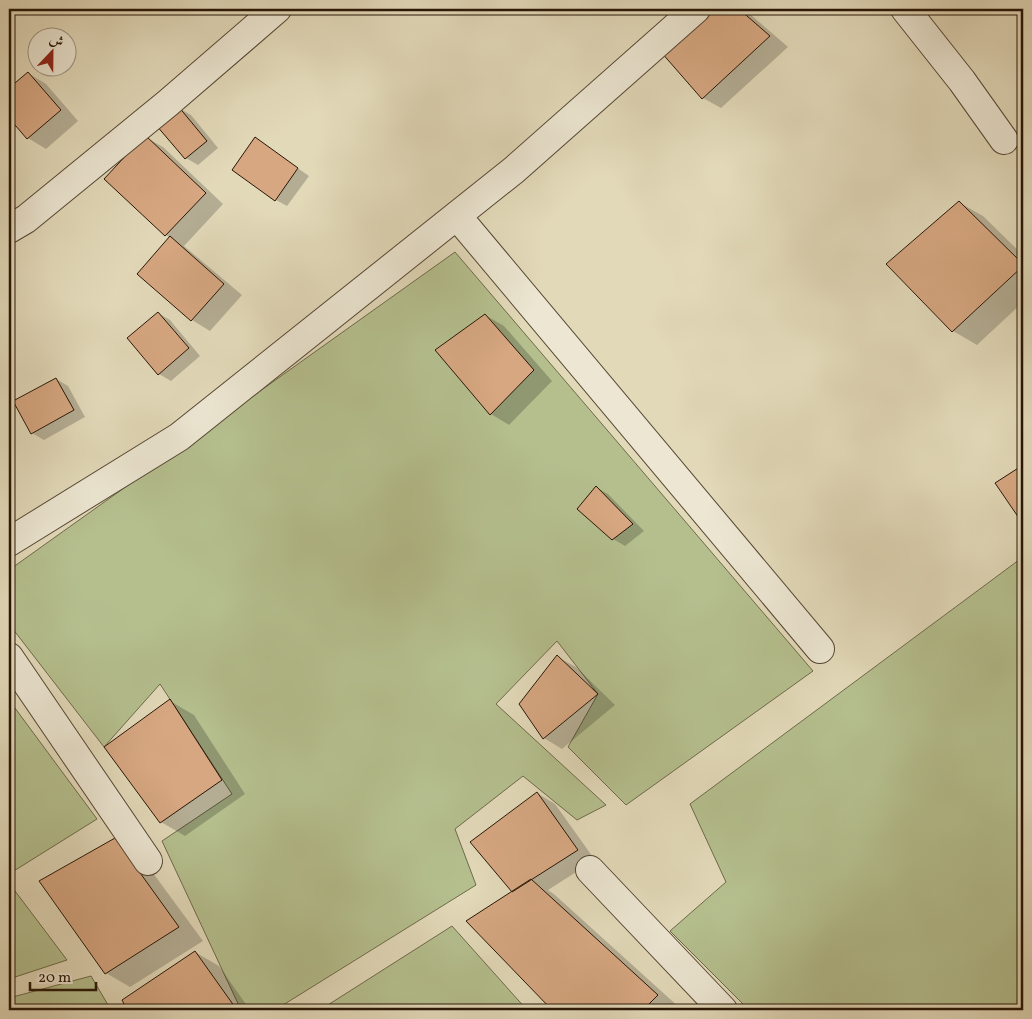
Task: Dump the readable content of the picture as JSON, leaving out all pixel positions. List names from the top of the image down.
{
  "scale_bar": "20 m",
  "north": "top"
}
